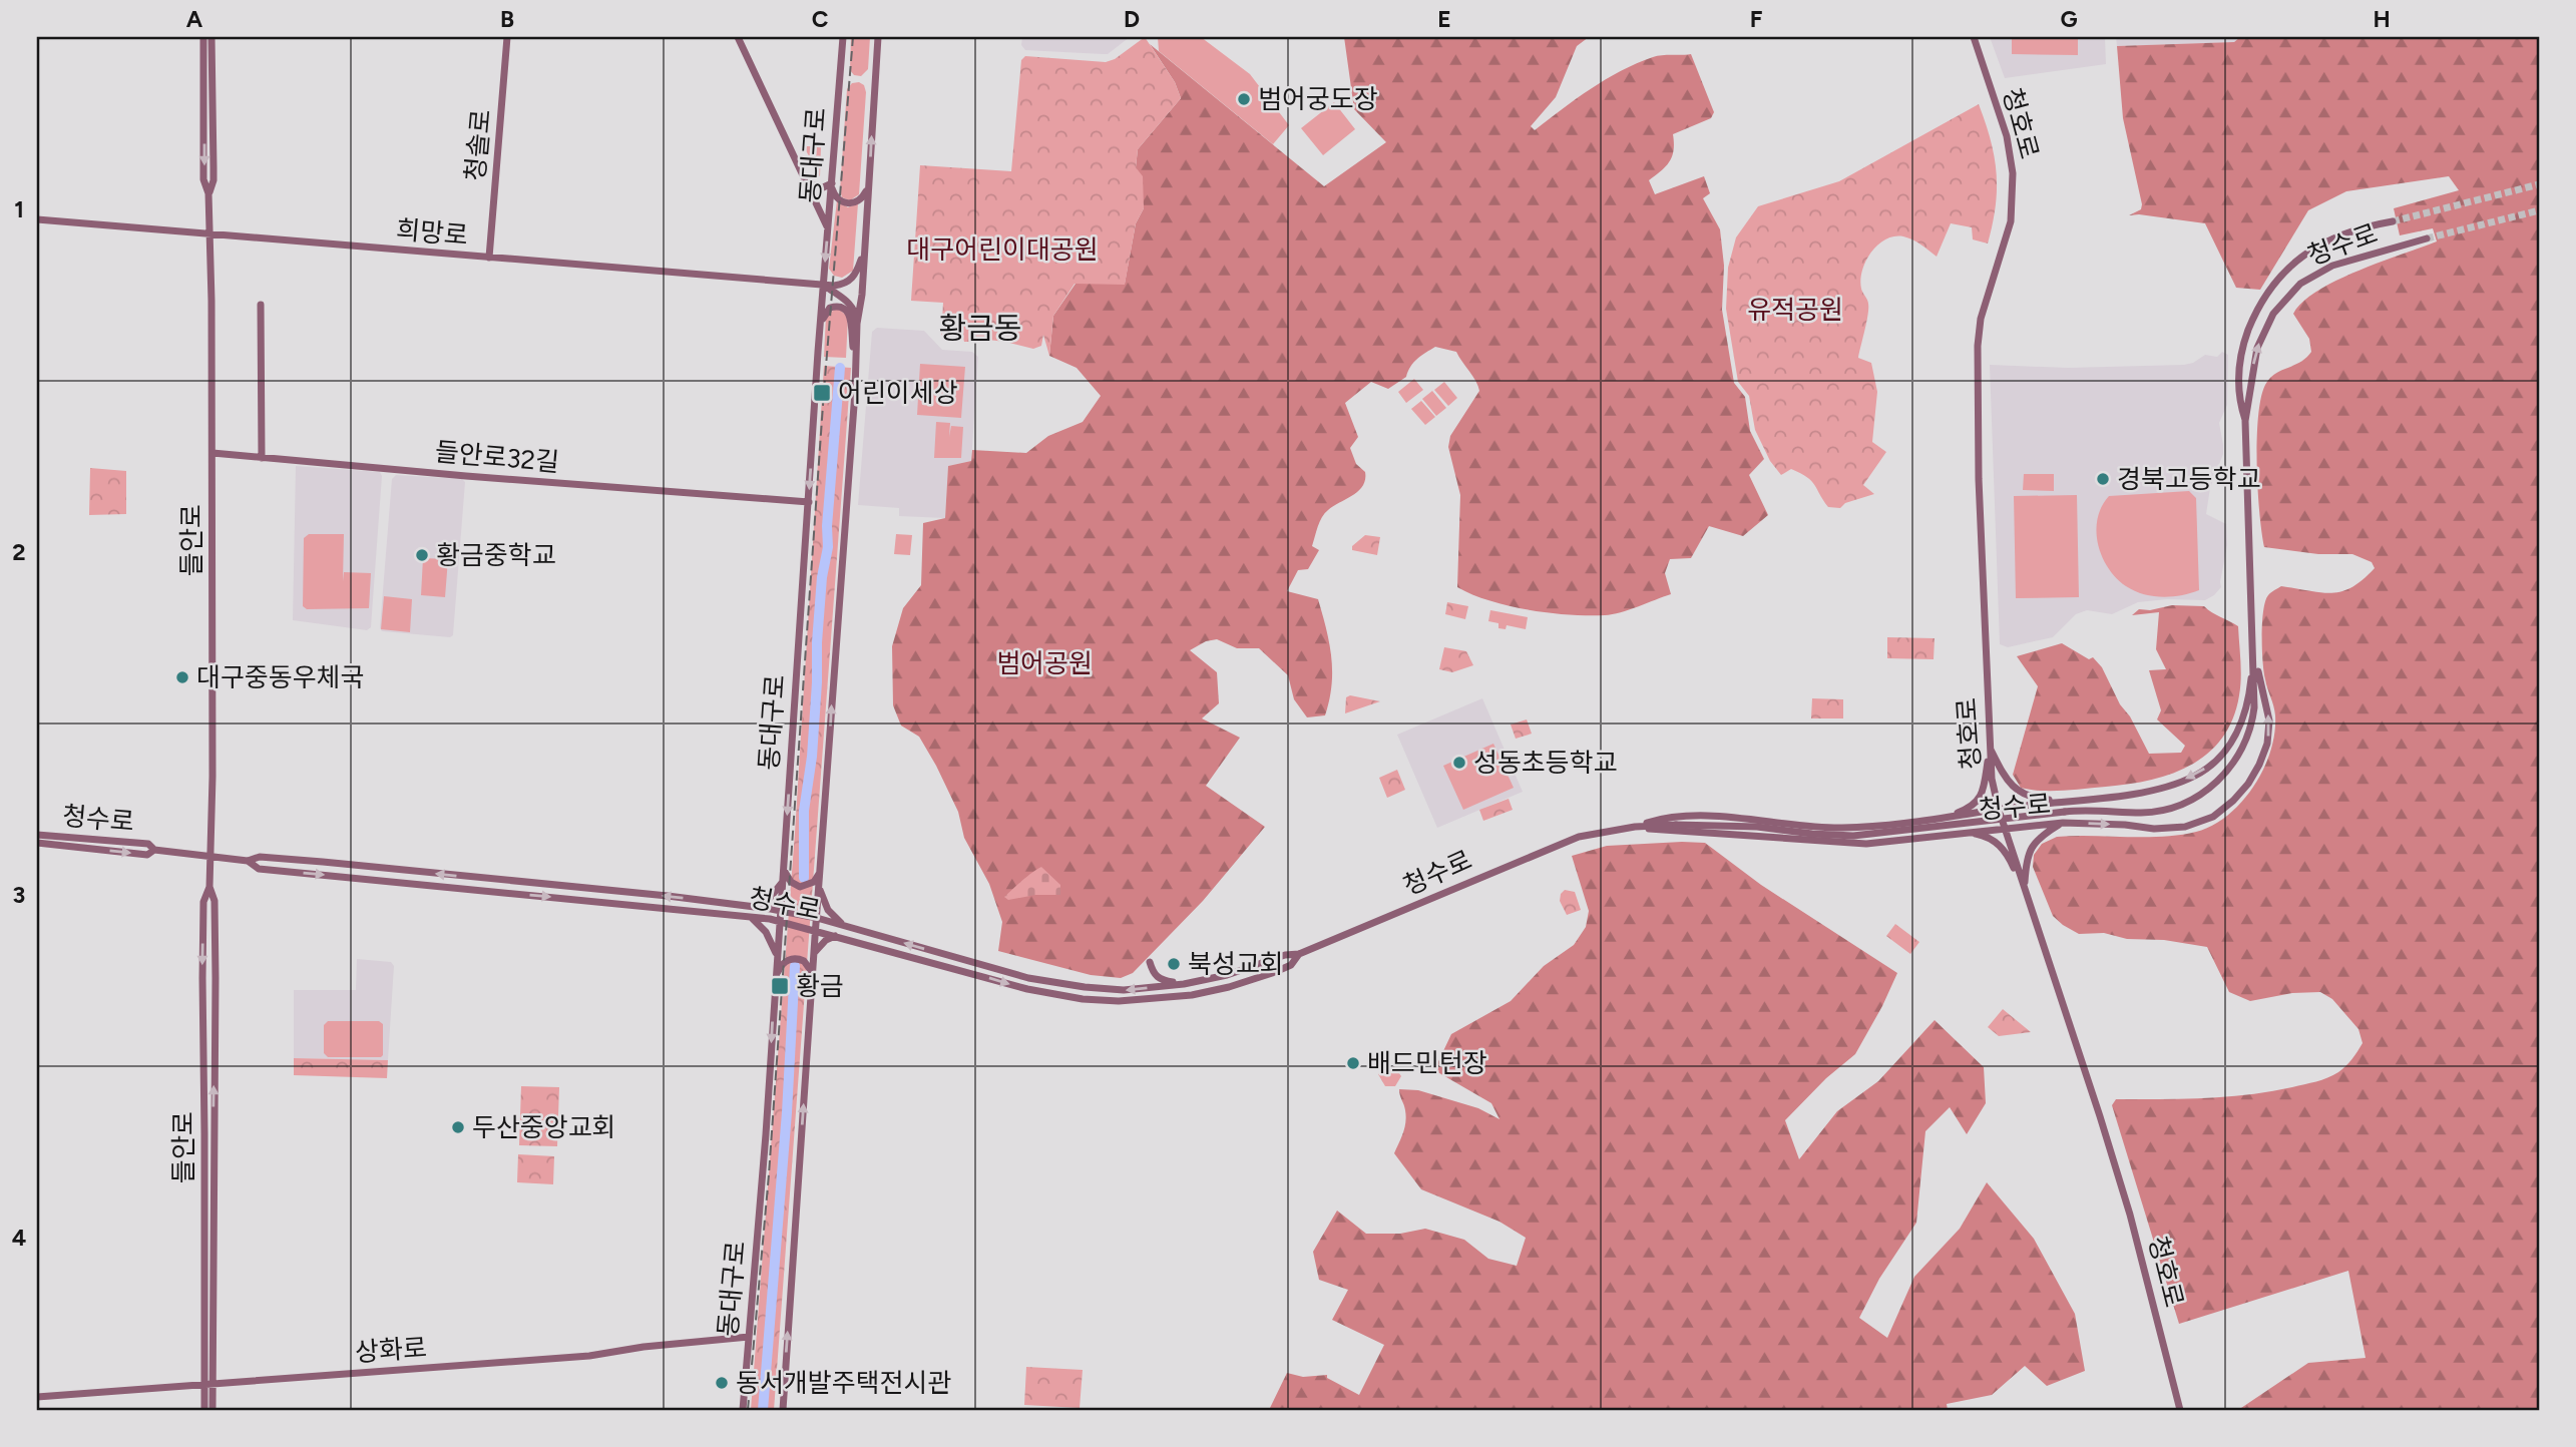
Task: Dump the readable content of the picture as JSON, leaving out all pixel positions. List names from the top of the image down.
{
  "streets": {
    "main road": [
      "청호로",
      "청솔로",
      "동대구로",
      "희망로",
      "청수로",
      "들안로32길",
      "들안로",
      "상화로"
    ]
  },
  "crossings": [
    ["청호로", "청수로"],
    ["청솔로", "희망로"],
    ["동대구로", "희망로"],
    ["동대구로", "청수로"],
    ["동대구로", "들안로32길"],
    ["동대구로", "상화로"],
    ["희망로", "들안로"],
    ["청수로", "들안로"],
    ["들안로32길", "들안로"],
    ["들안로", "상화로"]
  ],
  "districts": ["황금동"],
  "parks": ["대구어린이대공원", "유적공원", "범어공원"],
  "places": {
    "other": [
      "범어궁도장",
      "경북고등학교",
      "황금중학교",
      "대구중동우체국",
      "성동초등학교",
      "북성교회",
      "배드민턴장",
      "두산중앙교회",
      "동서개발주택전시관"
    ],
    "transit": ["어린이세상", "황금"]
  },
  "grid": {
    "columns": [
      "A",
      "B",
      "C",
      "D",
      "E",
      "F",
      "G",
      "H"
    ],
    "rows": [
      "1",
      "2",
      "3",
      "4"
    ]
  }
}
